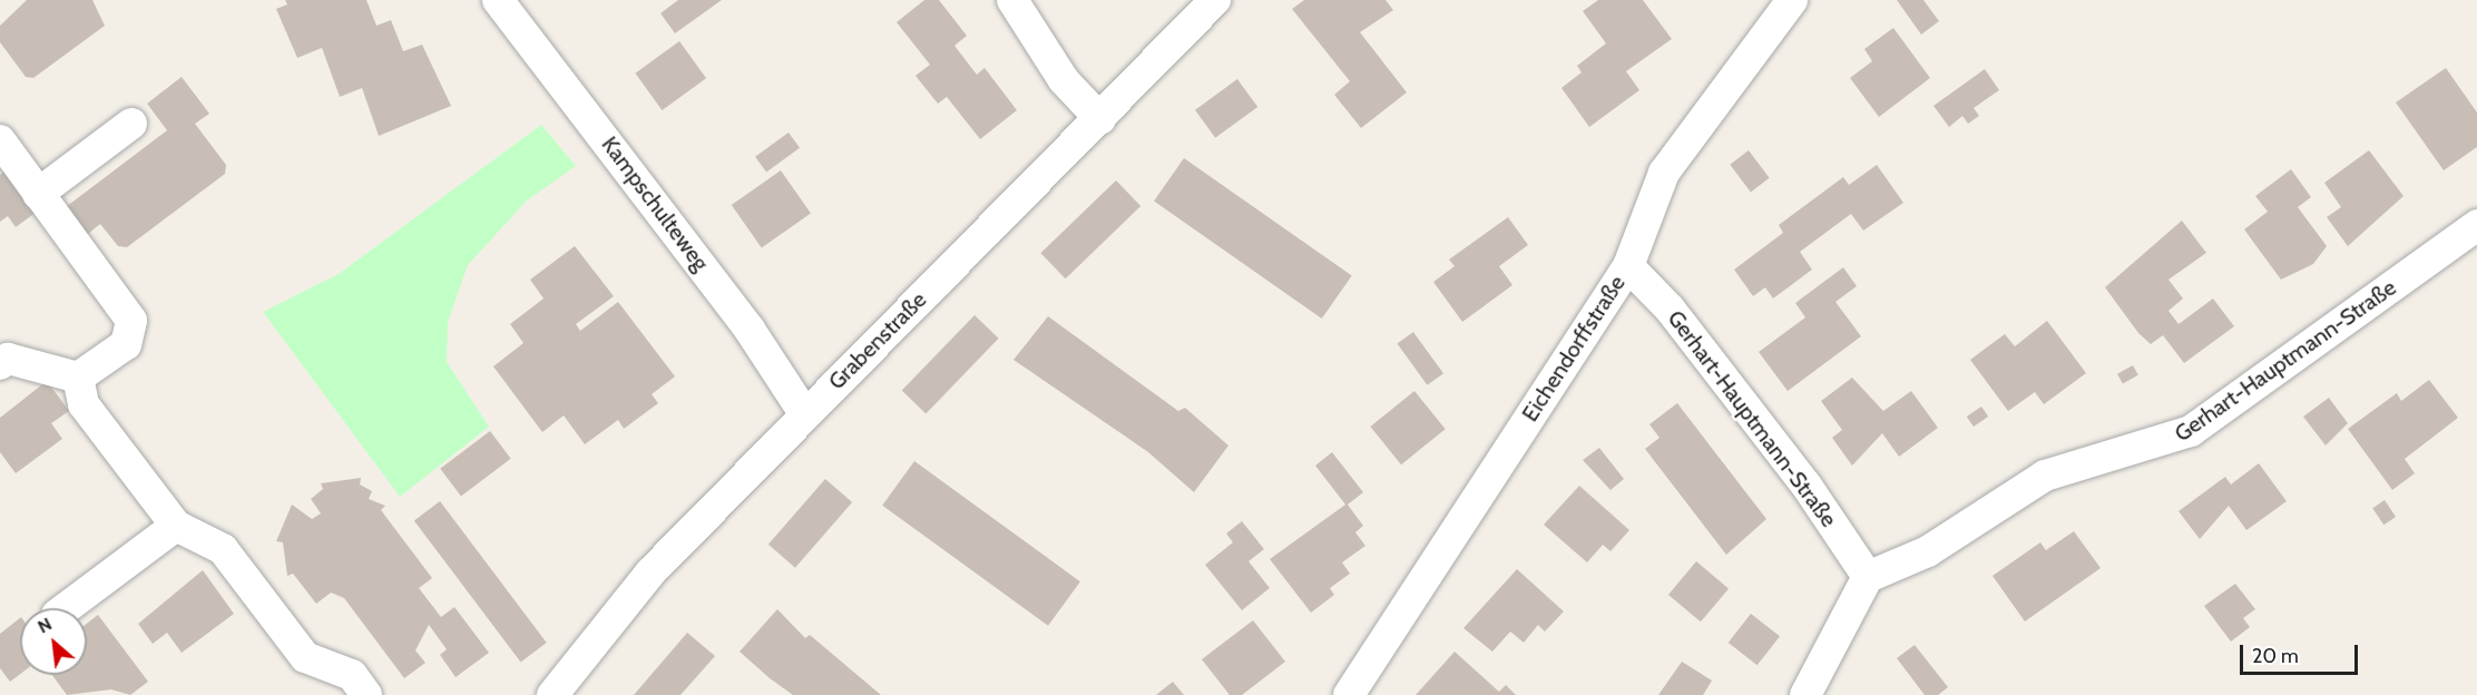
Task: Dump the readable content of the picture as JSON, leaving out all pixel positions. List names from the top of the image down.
{
  "streets": {
    "street": [
      "Kampschulteweg",
      "Grabenstraße",
      "Eichendorffstraße",
      "Gerhart-Hauptmann-Straße"
    ]
  },
  "crossings": [
    ["Kampschulteweg", "Grabenstraße"],
    ["Eichendorffstraße", "Gerhart-Hauptmann-Straße"]
  ],
  "scale_bar": "20 m",
  "north": "top left"
}
